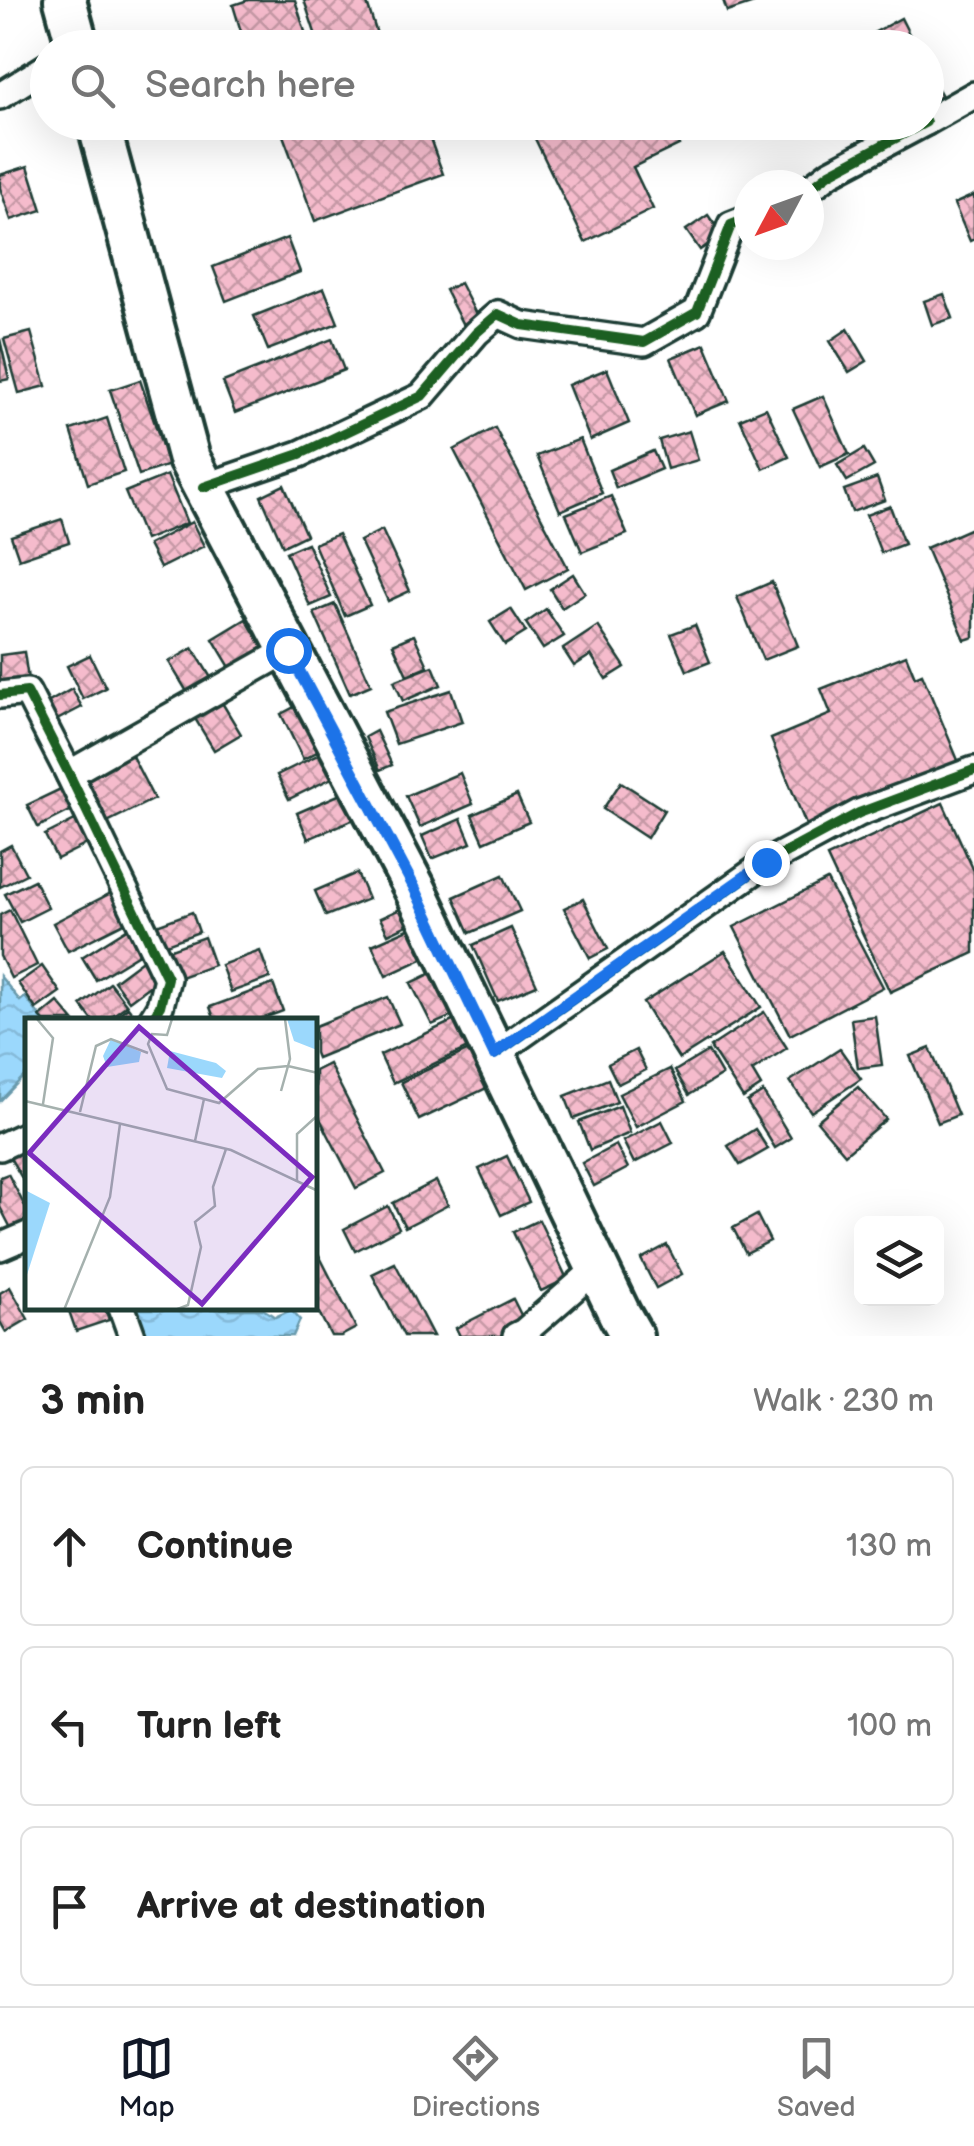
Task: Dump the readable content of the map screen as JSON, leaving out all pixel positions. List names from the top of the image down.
{
  "north": "bottom left",
  "page": {
    "search": "Search here",
    "heading": ["3 min", "Walk · 230 m"],
    "list": [
      ["Continue", "130 m"],
      ["Turn left", "100 m"],
      "Arrive at destination"
    ],
    "nav": ["Map", "Directions", "Saved"]
  }
}
